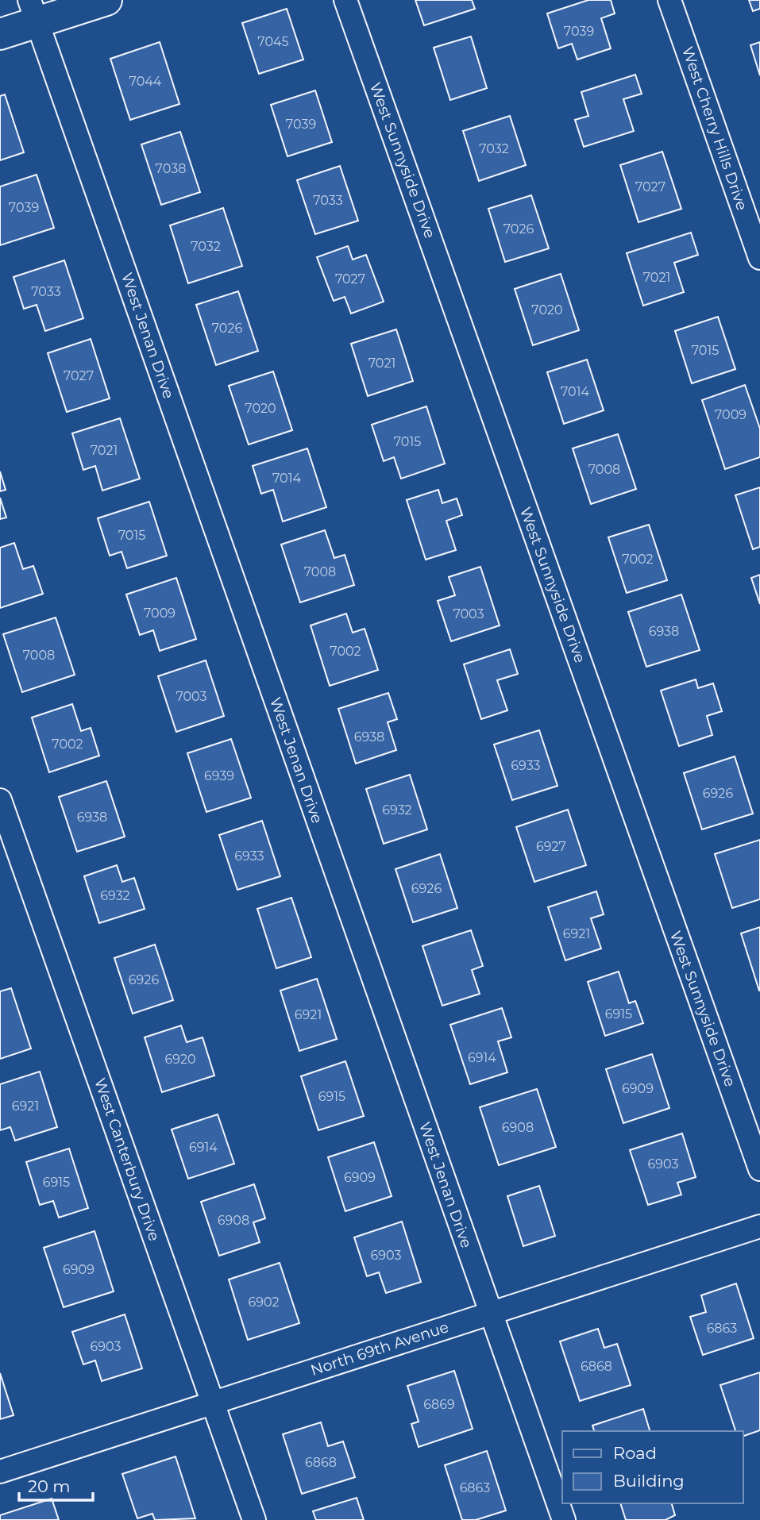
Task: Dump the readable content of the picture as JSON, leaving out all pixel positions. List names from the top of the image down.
{
  "streets": {
    "street": [
      "West Cherry Hills Drive",
      "West Sunnyside Drive",
      "West Jenan Drive",
      "West Canterbury Drive",
      "North 69th Avenue"
    ]
  },
  "crossings": [
    ["West Jenan Drive", "North 69th Avenue"],
    ["West Canterbury Drive", "North 69th Avenue"]
  ],
  "house_numbers": [
    "7039",
    "7045",
    "7044",
    "7039",
    "7032",
    "7038",
    "7027",
    "7033",
    "7039",
    "7026",
    "7032",
    "7021",
    "7027",
    "7033",
    "7020",
    "7026",
    "7015",
    "7021",
    "7027",
    "7014",
    "7020",
    "7009",
    "7015",
    "7021",
    "7008",
    "7014",
    "7015",
    "7002",
    "7008",
    "7009",
    "7003",
    "6938",
    "7002",
    "7008",
    "7003",
    "6938",
    "7002",
    "6933",
    "6939",
    "6926",
    "6932",
    "6938",
    "6927",
    "6933",
    "6926",
    "6932",
    "6921",
    "6926",
    "6915",
    "6921",
    "6914",
    "6920",
    "6909",
    "6915",
    "6921",
    "6908",
    "6914",
    "6903",
    "6909",
    "6915",
    "6908",
    "6903",
    "6909",
    "6902",
    "6863",
    "6903",
    "6868",
    "6869",
    "6868",
    "6863"
  ],
  "legend": ["Road", "Building"],
  "scale_bar": "20 m"
}
